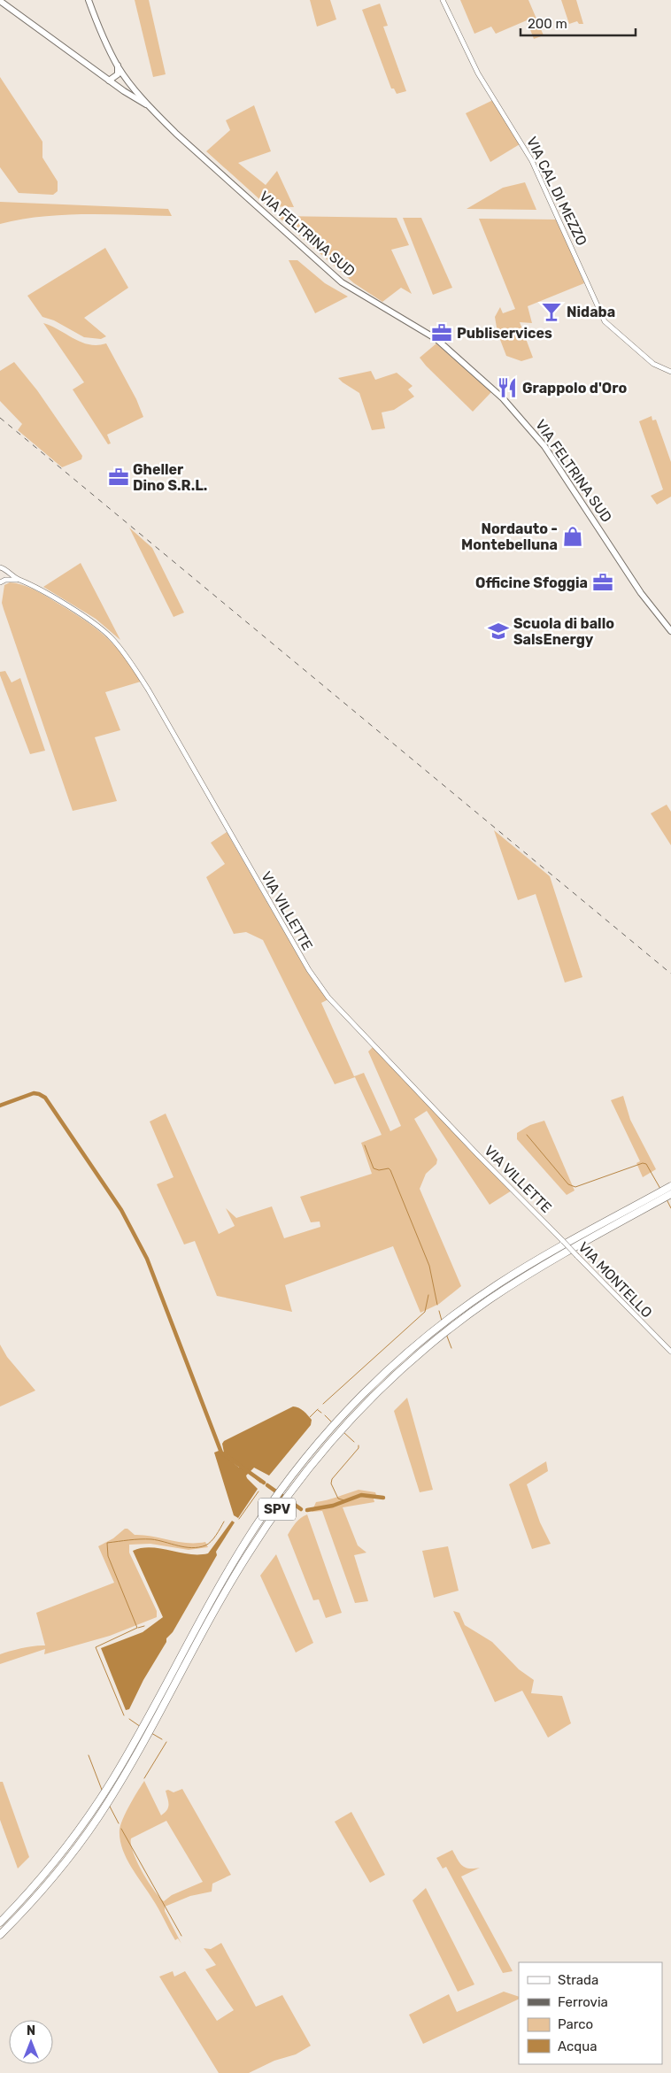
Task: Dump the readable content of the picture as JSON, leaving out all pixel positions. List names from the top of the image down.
{
  "streets": {
    "highway": ["SPV"],
    "main road": ["VIA FELTRINA SUD"],
    "street": ["VIA CAL DI MEZZO", "VIA VILLETTE", "VIA MONTELLO"]
  },
  "crossings": [
    ["VIA VILLETTE", "VIA MONTELLO"]
  ],
  "places": {
    "bar": ["Nidaba"],
    "office": ["Publiservices", "Gheller Dino S.R.L.", "Officine Sfoggia"],
    "restaurant": ["Grappolo d'Oro"],
    "shop": ["Nordauto - Montebelluna"],
    "school or university": ["Scuola di ballo SalsEnergy"]
  },
  "legend": [
    "Strada",
    "Ferrovia",
    "Parco",
    "Acqua"
  ],
  "scale_bar": "200 m",
  "north": "top"
}
